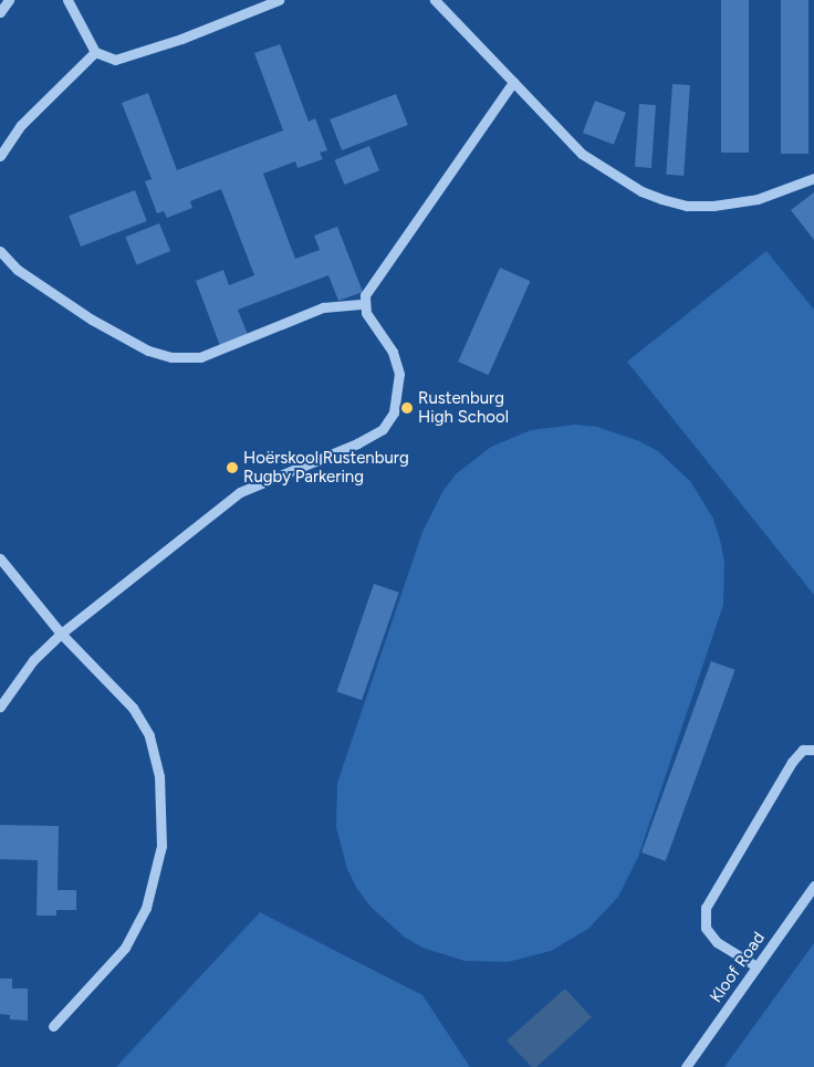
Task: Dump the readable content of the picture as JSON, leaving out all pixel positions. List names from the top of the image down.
{
  "streets": {
    "street": ["Kloof Road"]
  },
  "places": ["Rustenburg High School", "Hoërskool Rustenburg Rugby Parkering"]
}
